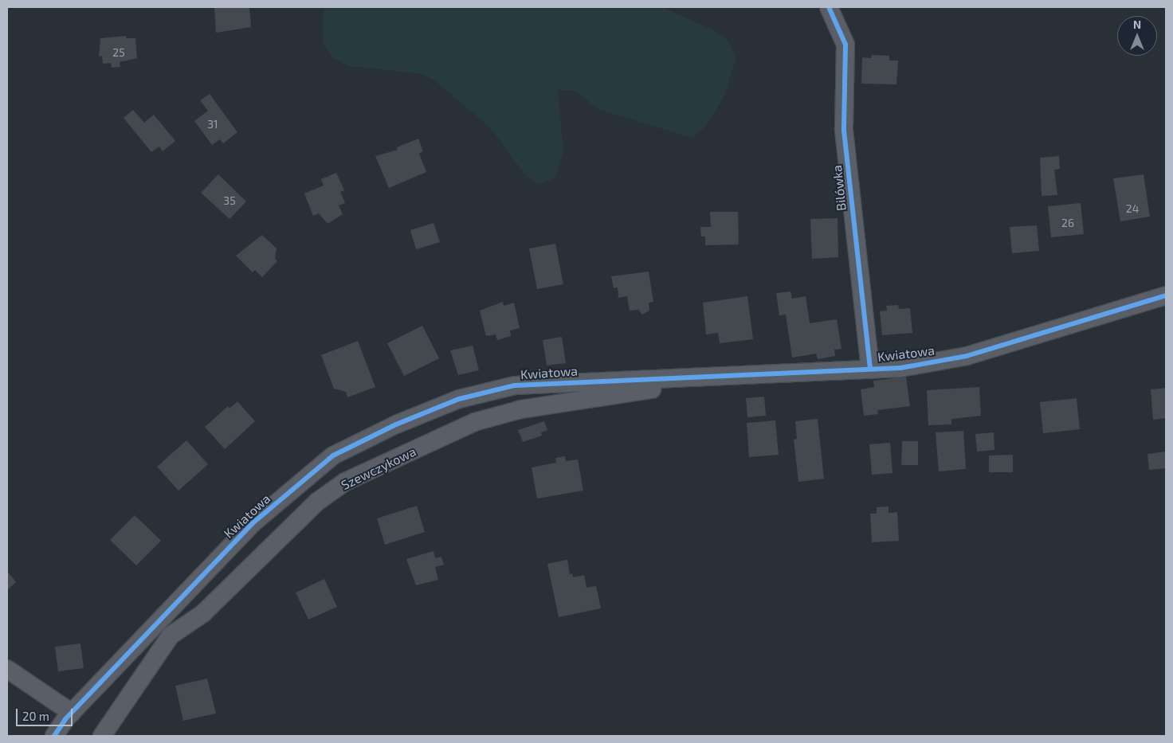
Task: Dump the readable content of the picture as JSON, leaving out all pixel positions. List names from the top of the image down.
{
  "streets": {
    "street": ["Bilówka", "Kwiatowa", "Szewczykowa"]
  },
  "crossings": [
    ["Bilówka", "Kwiatowa"],
    ["Kwiatowa", "Szewczykowa"]
  ],
  "house_numbers": [
    "25",
    "31",
    "35",
    "24",
    "26"
  ],
  "scale_bar": "20 m",
  "north": "top"
}
